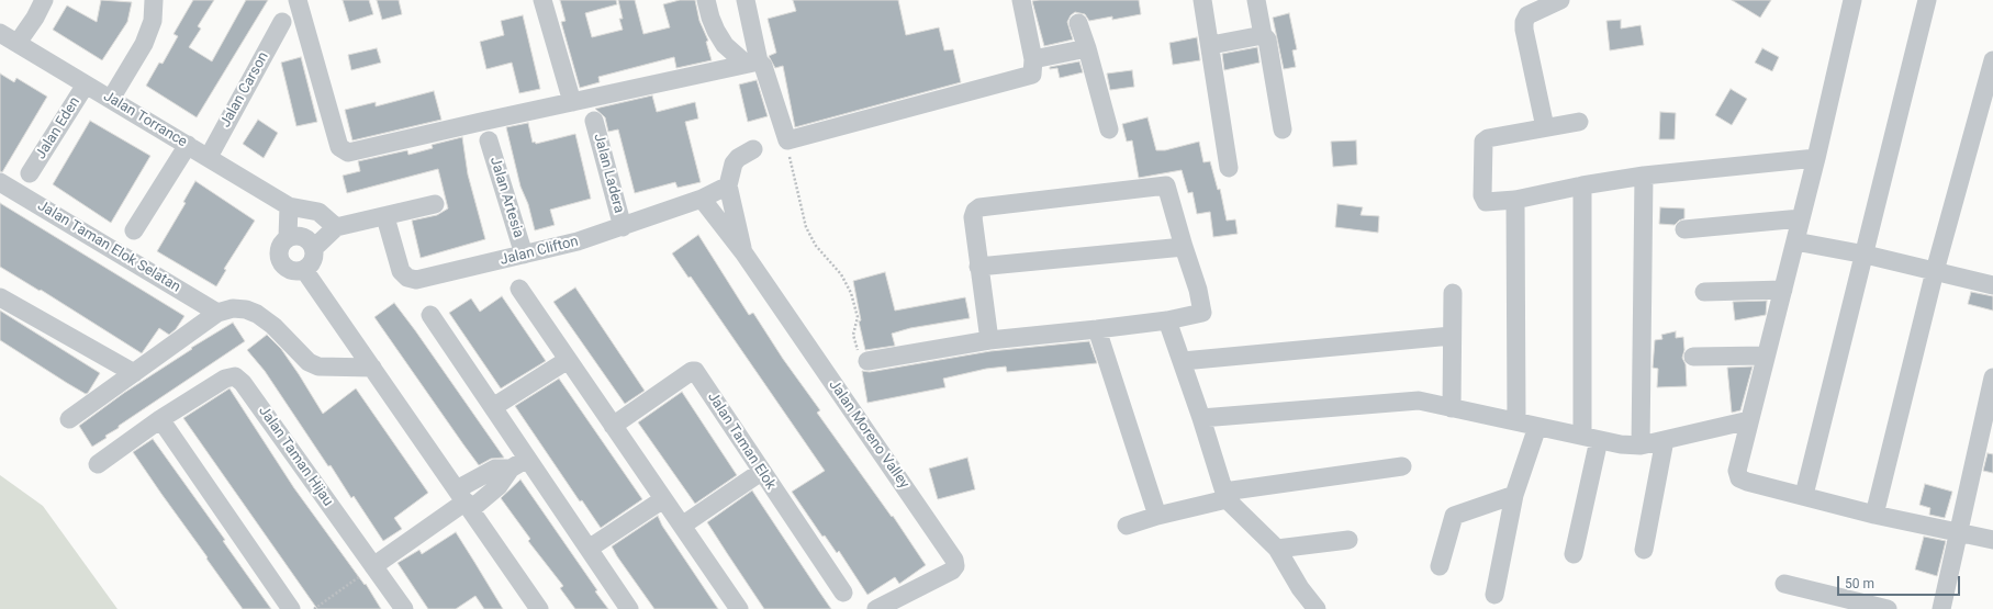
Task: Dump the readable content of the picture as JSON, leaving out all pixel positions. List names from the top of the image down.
{
  "streets": {
    "street": [
      "Jalan Carson",
      "Jalan Torrance",
      "Jalan Eden",
      "Jalan Ladera",
      "Jalan Artesia",
      "Jalan Taman Elok Selatan",
      "Jalan Clifton",
      "Jalan Moreno Valley",
      "Jalan Taman Elok",
      "Jalan Taman Hijau"
    ]
  },
  "crossings": [
    ["Jalan Carson", "Jalan Torrance"],
    ["Jalan Torrance", "Jalan Eden"],
    ["Jalan Ladera", "Jalan Clifton"],
    ["Jalan Artesia", "Jalan Clifton"],
    ["Jalan Clifton", "Jalan Moreno Valley"]
  ],
  "scale_bar": "50 m"
}
